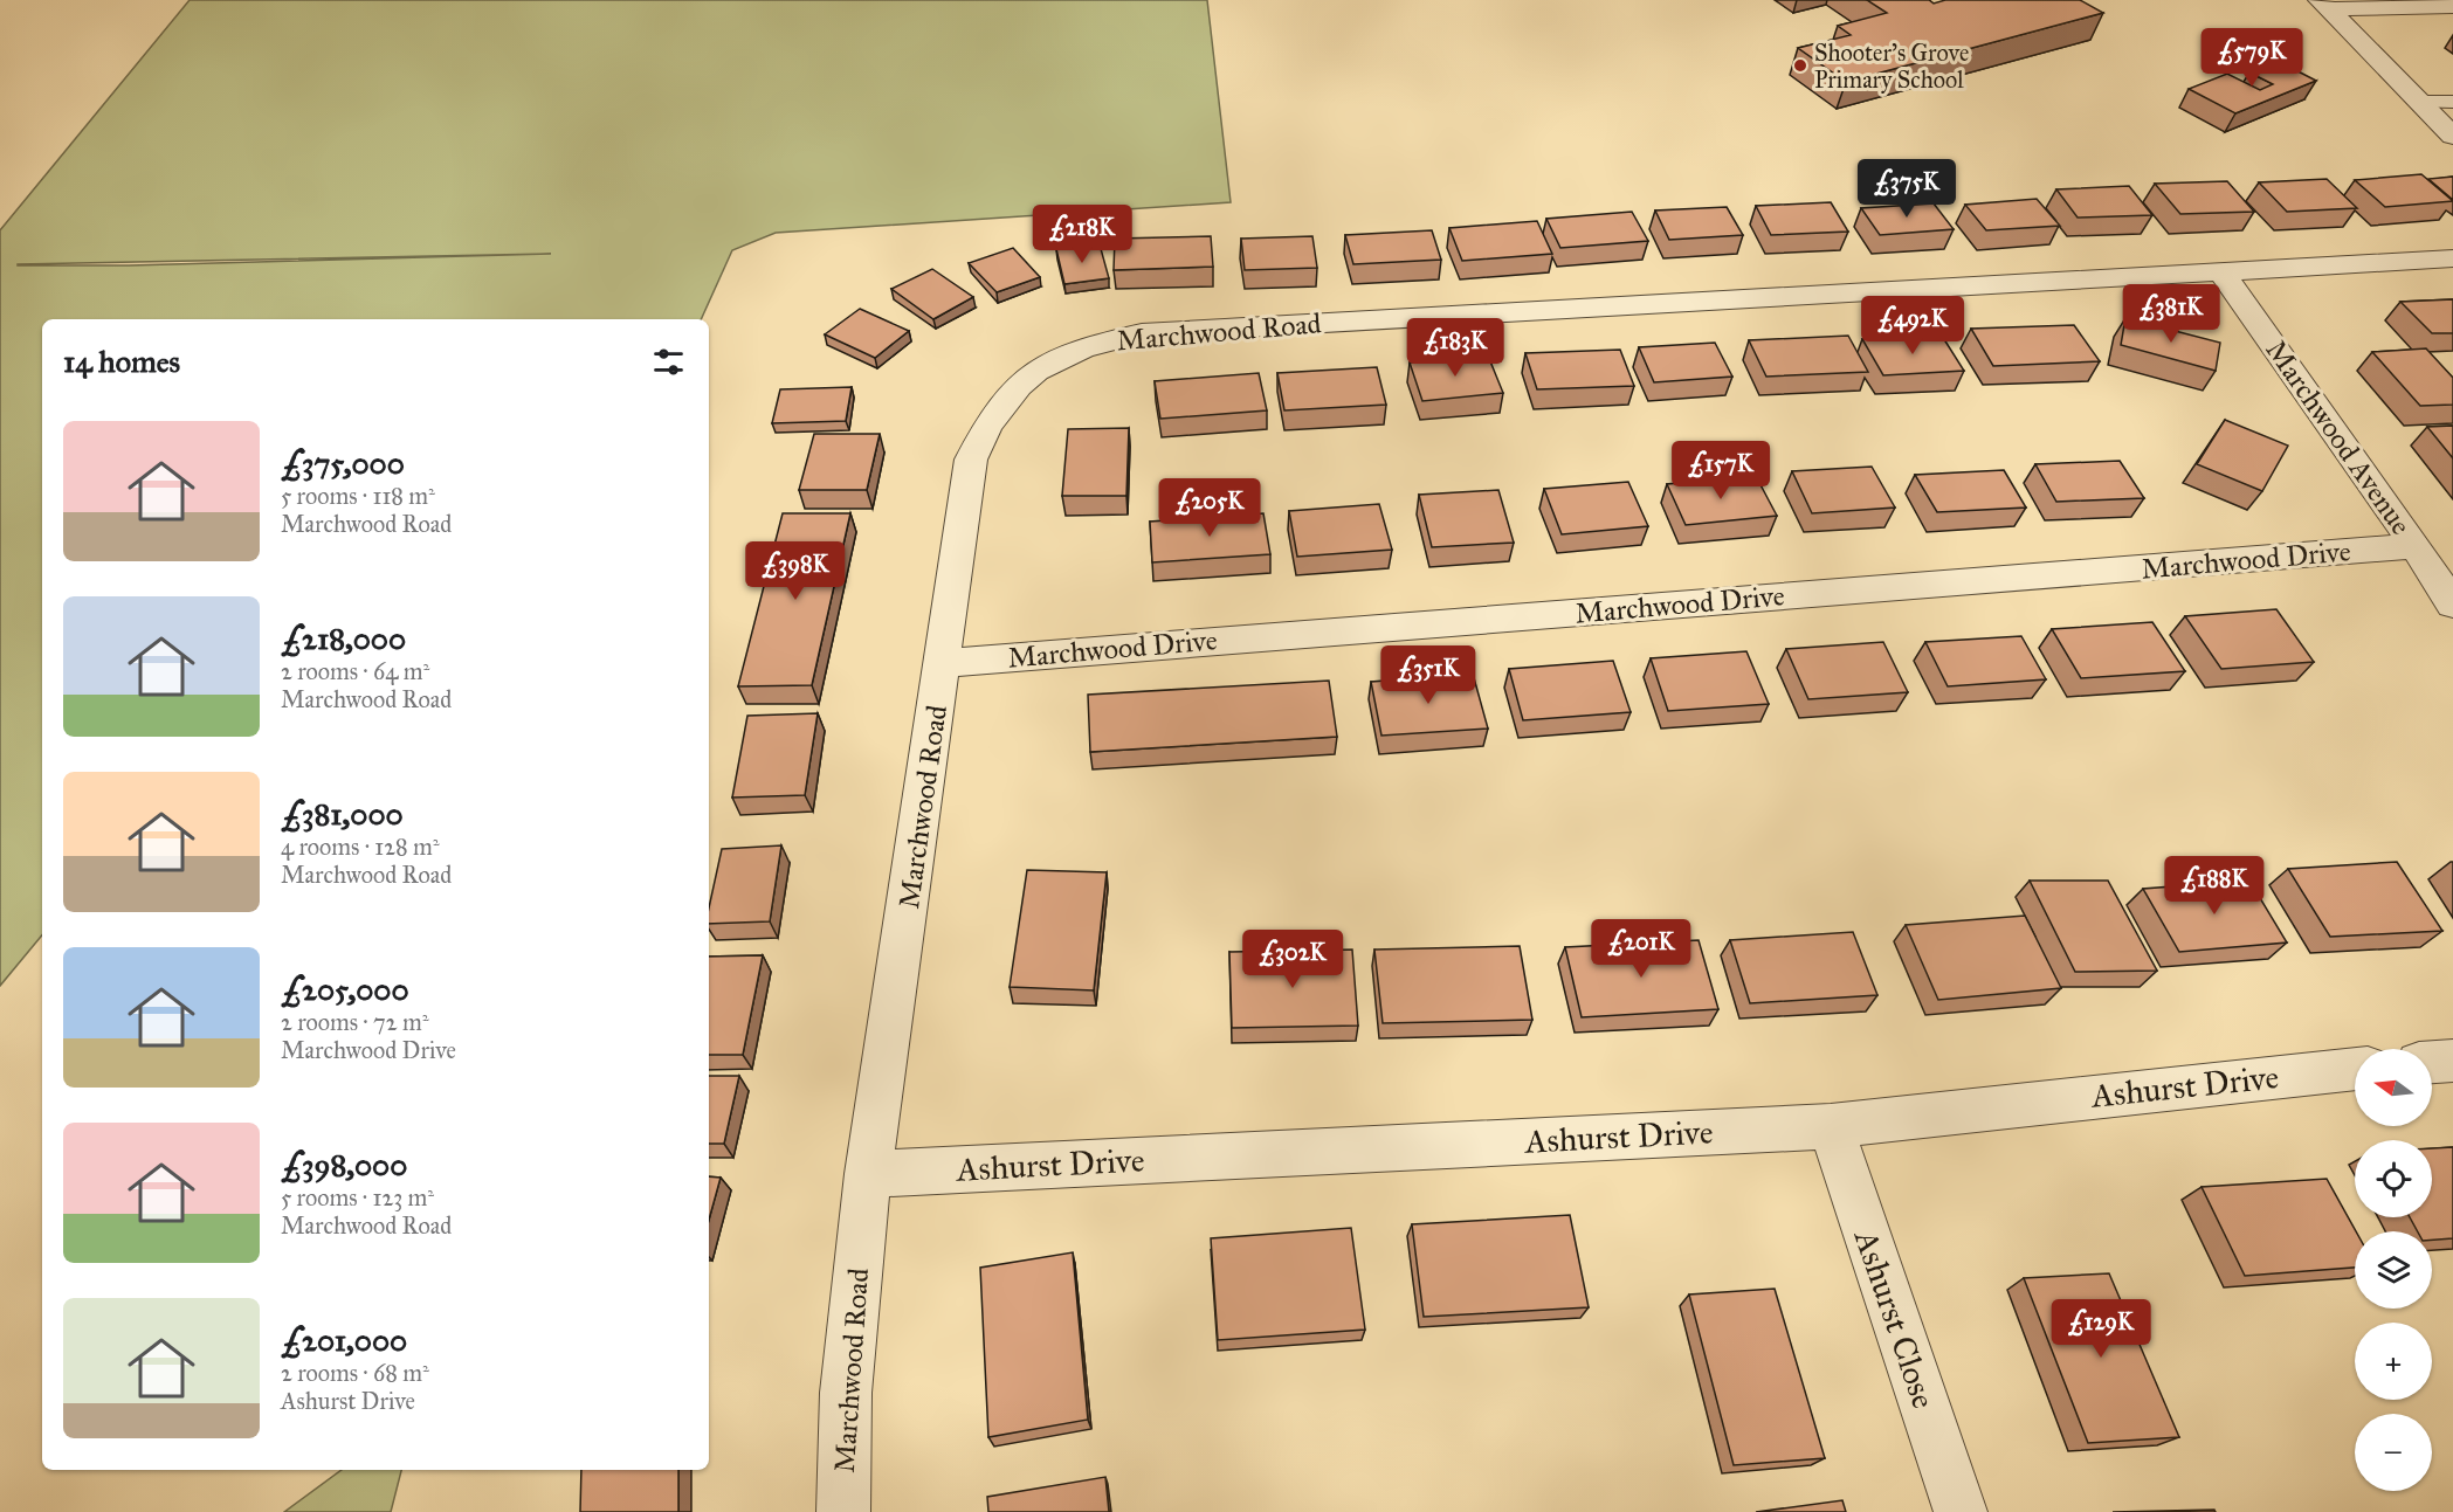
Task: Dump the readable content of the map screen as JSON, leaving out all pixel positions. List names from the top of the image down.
{
  "streets": {
    "street": [
      "Marchwood Road",
      "Marchwood Avenue",
      "Marchwood Drive",
      "Ashurst Drive",
      "Ashurst Close"
    ]
  },
  "crossings": [
    ["Marchwood Road", "Marchwood Avenue"],
    ["Marchwood Road", "Marchwood Drive"],
    ["Marchwood Road", "Ashurst Drive"],
    ["Marchwood Avenue", "Marchwood Drive"],
    ["Ashurst Drive", "Ashurst Close"]
  ],
  "places": ["Shooter's Grove Primary School"],
  "north": "left",
  "page": {
    "price": [
      "£579K",
      "£375K",
      "£218K",
      "£381K",
      "£492K",
      "£183K",
      "£157K",
      "£205K",
      "£398K",
      "£351K",
      "£188K",
      "£201K",
      "£302K",
      "£129K"
    ],
    "heading": "14 homes",
    "list": [
      {
        "name": "£375,000",
        "note": "5 rooms · 118 m² · Marchwood Road"
      },
      {
        "name": "£218,000",
        "note": "2 rooms · 64 m² · Marchwood Road"
      },
      {
        "name": "£381,000",
        "note": "4 rooms · 128 m² · Marchwood Road"
      },
      {
        "name": "£205,000",
        "note": "2 rooms · 72 m² · Marchwood Drive"
      },
      {
        "name": "£398,000",
        "note": "5 rooms · 123 m² · Marchwood Road"
      },
      {
        "name": "£201,000",
        "note": "2 rooms · 68 m² · Ashurst Drive"
      }
    ],
    "map_buttons": ["+", "−"]
  }
}
